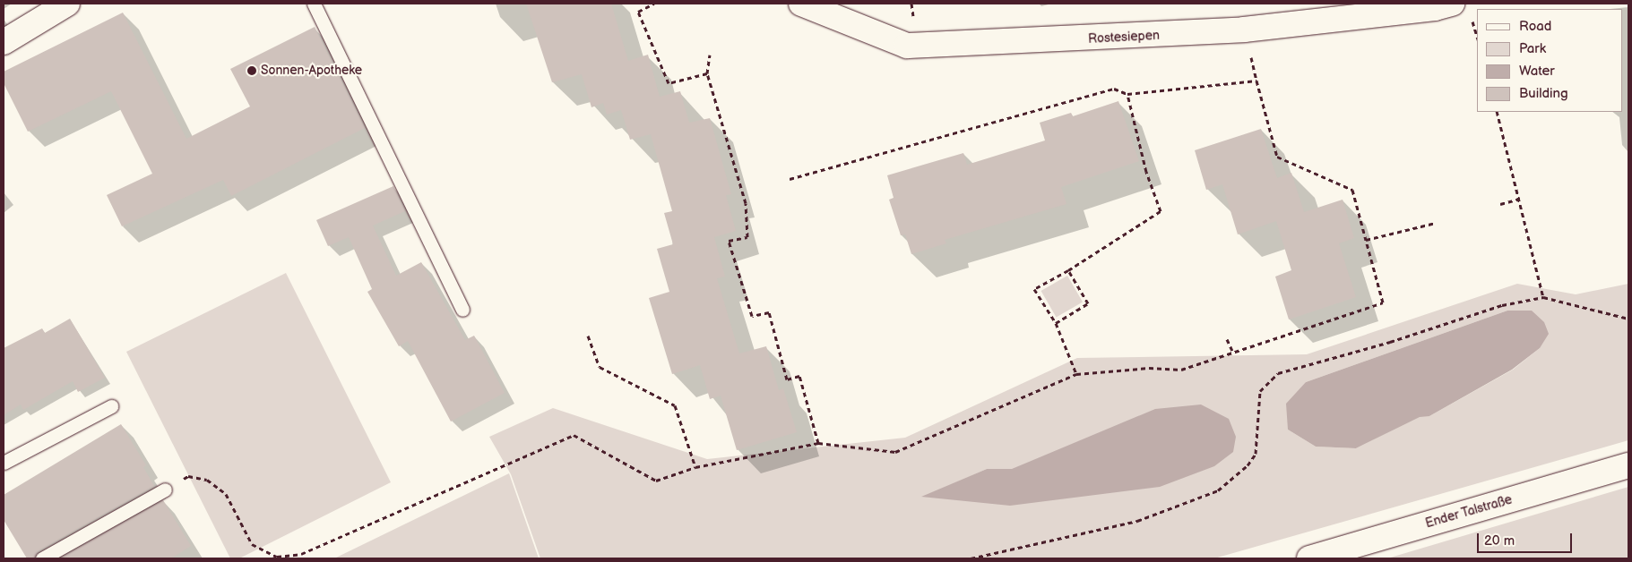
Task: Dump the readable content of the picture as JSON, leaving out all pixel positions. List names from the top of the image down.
{
  "streets": {
    "street": ["Rostesiepen", "Ender Talstraße"]
  },
  "places": ["Sonnen-Apotheke"],
  "legend": [
    "Road",
    "Park",
    "Water",
    "Building"
  ],
  "scale_bar": "20 m"
}
